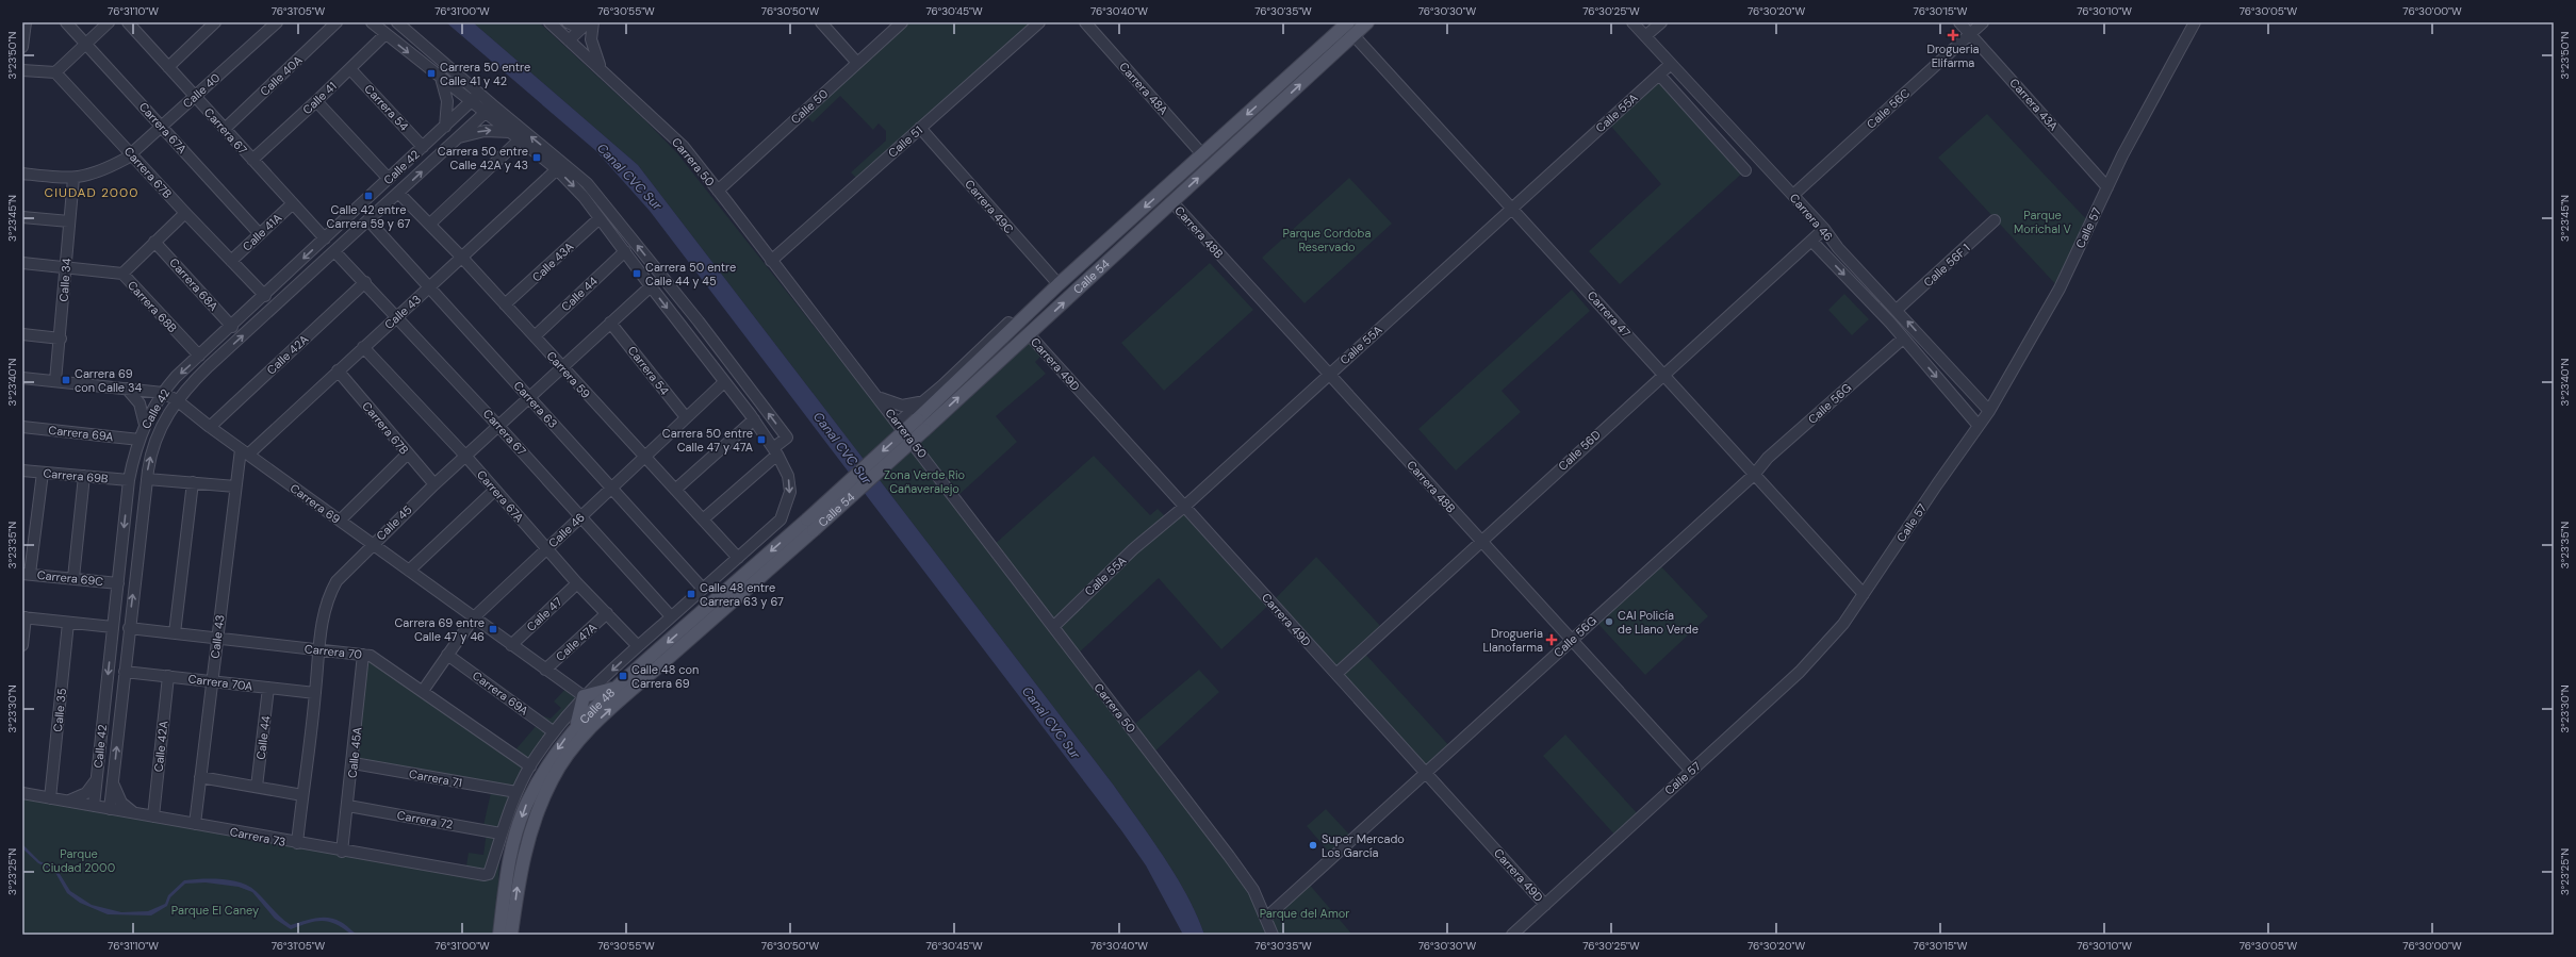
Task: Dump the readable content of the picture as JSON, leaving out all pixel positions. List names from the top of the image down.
{
  "streets": {
    "main road": ["Calle 54", "Calle 48"],
    "street": [
      "Calle 40A",
      "Carrera 48A",
      "Calle 40",
      "Calle 41",
      "Carrera 43A",
      "Calle 50",
      "Carrera 54",
      "Calle 56C",
      "Calle 55A",
      "Carrera 67A",
      "Carrera 67",
      "Calle 51",
      "Carrera 50",
      "Calle 42",
      "Carrera 67B",
      "Carrera 49C",
      "Carrera 46",
      "Calle 57",
      "Calle 41A",
      "Carrera 48B",
      "Calle 43A",
      "Calle 56F 1",
      "Calle 34",
      "Carrera 68A",
      "Calle 44",
      "Carrera 68B",
      "Calle 43",
      "Carrera 47",
      "Calle 42A",
      "Carrera 49D",
      "Carrera 59",
      "Calle 56G",
      "Carrera 63",
      "Carrera 69A",
      "Calle 56D",
      "Carrera 69B",
      "Carrera 69",
      "Calle 45",
      "Calle 46",
      "Carrera 69C",
      "Calle 47",
      "Calle 47A",
      "Carrera 70",
      "Carrera 70A",
      "Calle 35",
      "Calle 45A",
      "Carrera 71",
      "Carrera 72",
      "Carrera 73"
    ]
  },
  "crossings": [
    ["Calle 40A", "Carrera 67"],
    ["Carrera 48A", "Calle 54"],
    ["Calle 40", "Carrera 67A"],
    ["Calle 40", "Carrera 67"],
    ["Calle 40", "Carrera 67B"],
    ["Calle 40", "Calle 34"],
    ["Calle 41", "Carrera 54"],
    ["Calle 41", "Carrera 67"],
    ["Carrera 43A", "Calle 56C"],
    ["Carrera 43A", "Calle 57"],
    ["Calle 50", "Carrera 50"],
    ["Carrera 54", "Calle 42"],
    ["Carrera 54", "Calle 45"],
    ["Carrera 54", "Calle 46"],
    ["Calle 56C", "Carrera 46"],
    ["Calle 55A", "Carrera 50"],
    ["Calle 55A", "Carrera 46"],
    ["Calle 55A", "Carrera 48B"],
    ["Calle 55A", "Carrera 47"],
    ["Calle 55A", "Carrera 49D"],
    ["Carrera 67A", "Calle 41A"],
    ["Carrera 67A", "Calle 43"],
    ["Carrera 67A", "Calle 45"],
    ["Carrera 67A", "Calle 46"],
    ["Carrera 67A", "Calle 47"],
    ["Carrera 67A", "Calle 47A"],
    ["Carrera 67A", "Calle 48"],
    ["Carrera 67", "Calle 42"],
    ["Carrera 67", "Calle 41A"],
    ["Carrera 67", "Calle 43"],
    ["Carrera 67", "Calle 42A"],
    ["Carrera 67", "Calle 45"],
    ["Carrera 67", "Calle 46"],
    ["Carrera 67", "Calle 48"],
    ["Calle 51", "Carrera 50"],
    ["Calle 51", "Carrera 49C"],
    ["Carrera 50", "Calle 54"],
    ["Carrera 50", "Calle 56G"],
    ["Calle 42", "Carrera 67B"],
    ["Calle 42", "Carrera 68A"],
    ["Calle 42", "Carrera 68B"],
    ["Calle 42", "Carrera 59"],
    ["Calle 42", "Carrera 63"],
    ["Calle 42", "Carrera 69A"],
    ["Calle 42", "Carrera 69B"],
    ["Calle 42", "Carrera 69"],
    ["Calle 42", "Carrera 69C"],
    ["Calle 42", "Carrera 70"],
    ["Calle 42", "Carrera 70A"],
    ["Calle 42", "Carrera 73"],
    ["Carrera 67B", "Calle 41A"],
    ["Carrera 67B", "Calle 43"],
    ["Carrera 67B", "Calle 45"],
    ["Carrera 49C", "Calle 54"],
    ["Carrera 46", "Calle 57"],
    ["Carrera 46", "Calle 56F 1"],
    ["Carrera 46", "Calle 56G"],
    ["Carrera 46", "Calle 56D"],
    ["Calle 57", "Carrera 48B"],
    ["Calle 57", "Carrera 47"],
    ["Calle 57", "Carrera 49D"],
    ["Carrera 48B", "Calle 54"],
    ["Carrera 48B", "Calle 56G"],
    ["Carrera 48B", "Calle 56D"],
    ["Calle 43A", "Carrera 59"],
    ["Calle 54", "Carrera 47"],
    ["Calle 54", "Carrera 49D"],
    ["Calle 54", "Calle 48"],
    ["Calle 34", "Carrera 68B"],
    ["Calle 34", "Carrera 69"],
    ["Calle 44", "Carrera 59"],
    ["Calle 44", "Carrera 70A"],
    ["Calle 43", "Carrera 59"],
    ["Calle 43", "Carrera 63"],
    ["Calle 43", "Carrera 69"],
    ["Calle 43", "Carrera 70"],
    ["Calle 43", "Carrera 70A"],
    ["Calle 43", "Carrera 73"],
    ["Carrera 47", "Calle 56G"],
    ["Carrera 47", "Calle 56D"],
    ["Calle 42A", "Carrera 69"],
    ["Calle 42A", "Carrera 70A"],
    ["Calle 42A", "Carrera 73"],
    ["Carrera 49D", "Calle 56G"],
    ["Carrera 49D", "Calle 56D"],
    ["Carrera 59", "Calle 45"],
    ["Carrera 59", "Calle 46"],
    ["Carrera 59", "Calle 48"],
    ["Carrera 63", "Calle 45"],
    ["Carrera 63", "Calle 46"],
    ["Carrera 63", "Calle 48"],
    ["Carrera 69A", "Calle 46"],
    ["Carrera 69A", "Calle 48"],
    ["Carrera 69", "Calle 45"],
    ["Carrera 69", "Calle 46"],
    ["Carrera 69", "Calle 47"],
    ["Carrera 69", "Calle 47A"],
    ["Carrera 69", "Calle 48"],
    ["Calle 45", "Carrera 70"],
    ["Calle 45", "Carrera 70A"],
    ["Calle 45", "Carrera 73"],
    ["Calle 46", "Carrera 70"],
    ["Carrera 70", "Calle 48"],
    ["Carrera 70", "Calle 45A"],
    ["Calle 48", "Carrera 71"],
    ["Calle 48", "Carrera 72"],
    ["Calle 48", "Carrera 73"],
    ["Calle 35", "Carrera 73"],
    ["Calle 45A", "Carrera 71"],
    ["Calle 45A", "Carrera 72"],
    ["Calle 45A", "Carrera 73"]
  ],
  "districts": ["CIUDAD 2000"],
  "water": ["Canal CVC Sur"],
  "parks": [
    "Parque Morichal V",
    "Parque Cordoba Reservado",
    "Zona Verde Rio Cañaveralejo",
    "Parque Ciudad 2000",
    "Parque El Caney",
    "Parque del Amor"
  ],
  "places": {
    "health": ["Drogueria Elifarma", "Drogueria Llanofarma"],
    "transit": [
      "Carrera 50 entre Calle 41 y 42",
      "Carrera 50 entre Calle 42A y 43",
      "Calle 42 entre Carrera 59 y 67",
      "Carrera 50 entre Calle 44 y 45",
      "Carrera 69 con Calle 34",
      "Carrera 50 entre Calle 47 y 47A",
      "Calle 48 entre Carrera 63 y 67",
      "Carrera 69 entre Calle 47 y 46",
      "Calle 48 con Carrera 69"
    ],
    "other": ["CAI Policía de Llano Verde", "Super Mercado Los García"]
  },
  "coordinates": [
    "76°31'10\"W",
    "76°31'05\"W",
    "76°31'00\"W",
    "76°30'55\"W",
    "76°30'50\"W",
    "76°30'45\"W",
    "76°30'40\"W",
    "76°30'35\"W",
    "76°30'30\"W",
    "76°30'25\"W",
    "76°30'20\"W",
    "76°30'15\"W",
    "76°30'10\"W",
    "76°30'05\"W",
    "76°30'00\"W",
    "3°23'50\"N",
    "3°23'45\"N",
    "3°23'40\"N",
    "3°23'35\"N",
    "3°23'30\"N",
    "3°23'25\"N"
  ]
}
